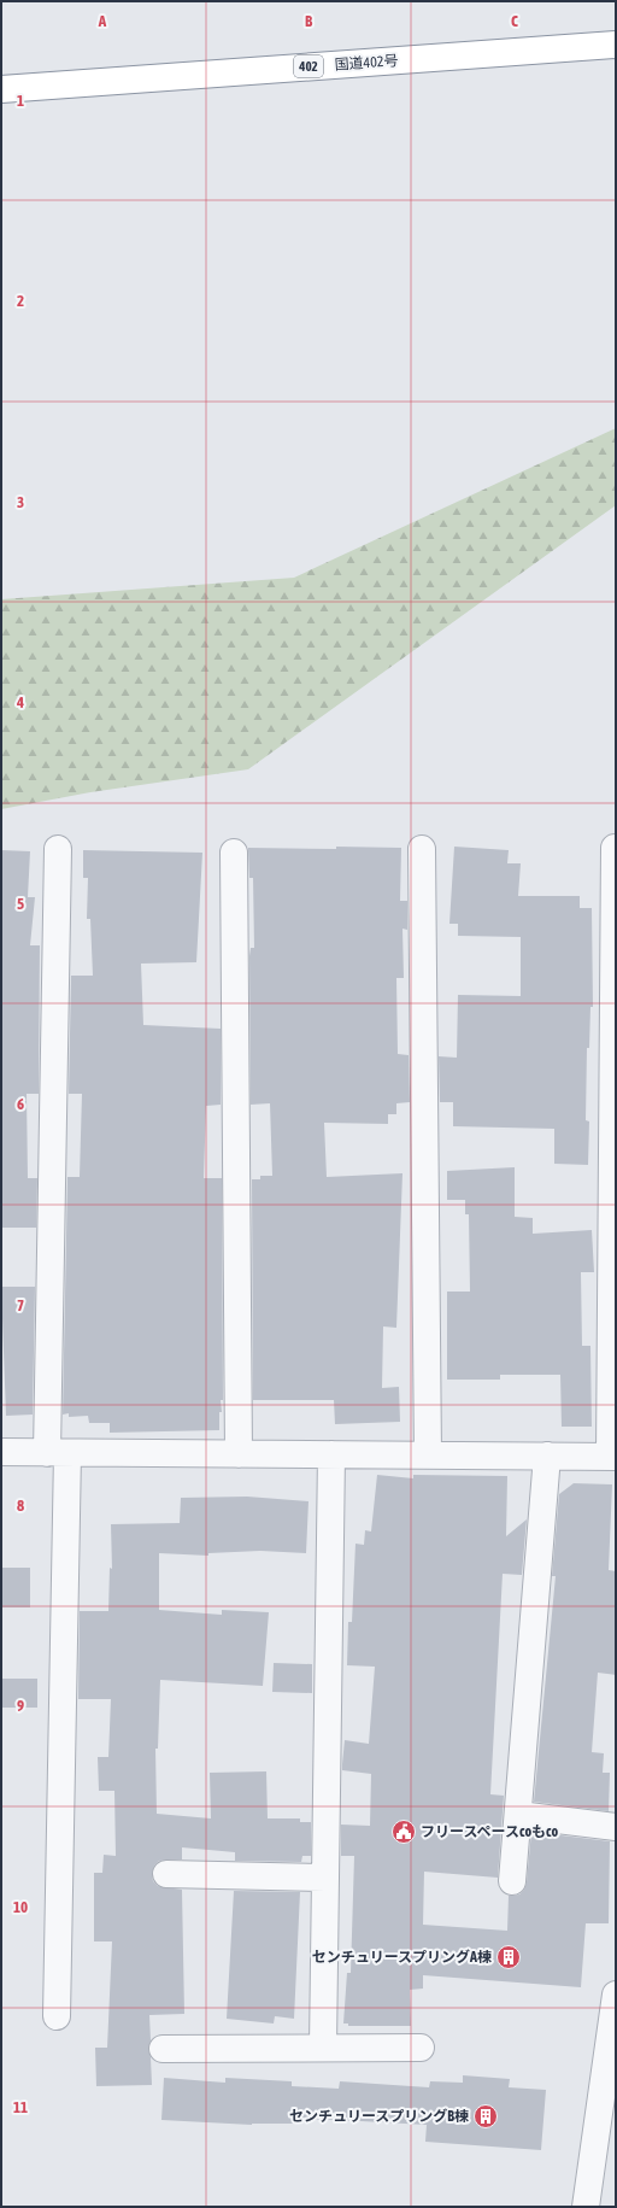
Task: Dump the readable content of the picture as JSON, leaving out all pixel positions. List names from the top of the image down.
{
  "streets": {
    "highway": ["国道402号", "402"]
  },
  "places": {
    "public building": ["フリースペースcoもco"],
    "building": ["センチュリースプリングA棟", "センチュリースプリングB棟"]
  },
  "grid": {
    "columns": ["A", "B", "C"],
    "rows": [
      "1",
      "2",
      "3",
      "4",
      "5",
      "6",
      "7",
      "8",
      "9",
      "10",
      "11"
    ]
  }
}
